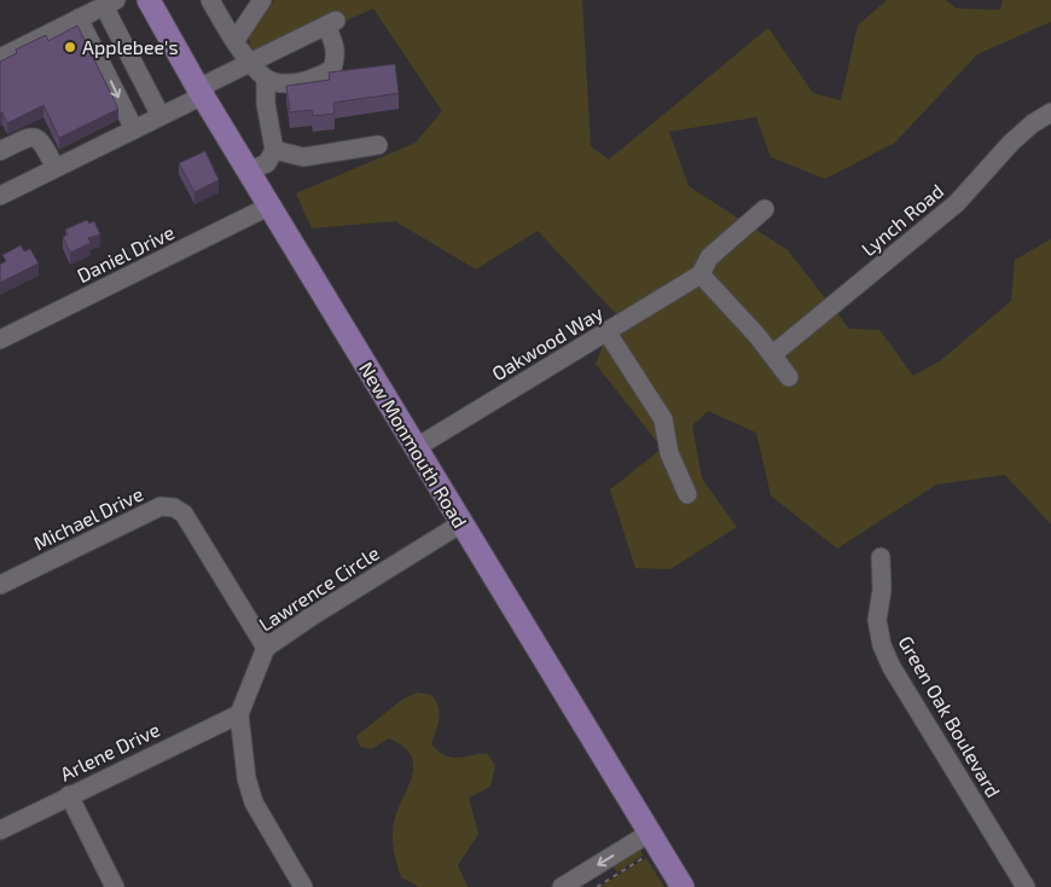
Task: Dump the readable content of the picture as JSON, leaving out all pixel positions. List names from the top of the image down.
{
  "streets": {
    "main road": ["New Monmouth Road"],
    "street": [
      "Lynch Road",
      "Daniel Drive",
      "Oakwood Way",
      "Michael Drive",
      "Lawrence Circle",
      "Green Oak Boulevard",
      "Arlene Drive"
    ]
  },
  "crossings": [
    ["Daniel Drive", "New Monmouth Road"],
    ["Oakwood Way", "New Monmouth Road"],
    ["New Monmouth Road", "Lawrence Circle"],
    ["Michael Drive", "Lawrence Circle"],
    ["Lawrence Circle", "Arlene Drive"]
  ],
  "places": ["Applebee's"]
}
